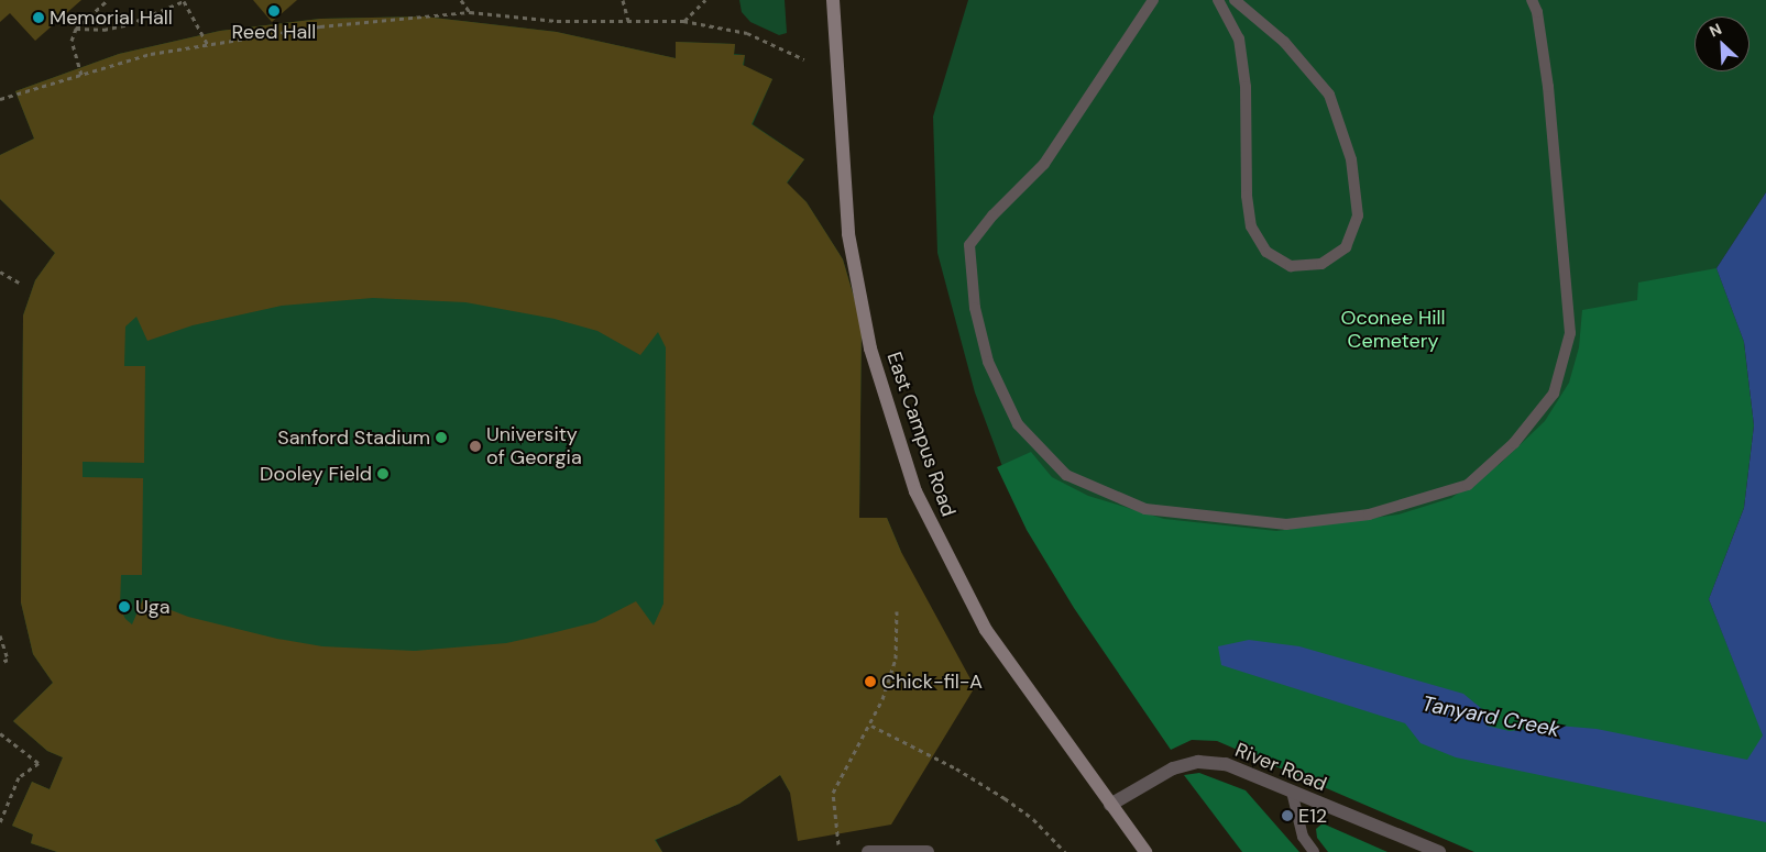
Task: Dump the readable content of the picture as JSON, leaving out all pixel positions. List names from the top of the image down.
{
  "streets": {
    "main road": ["East Campus Road"],
    "street": ["River Road"]
  },
  "crossings": [
    ["East Campus Road", "River Road"]
  ],
  "water": ["Tanyard Creek"],
  "parks": ["Oconee Hill Cemetery"],
  "places": [
    "Reed Hall",
    "Memorial Hall",
    "Sanford Stadium",
    "University of Georgia",
    "Dooley Field",
    "Uga",
    "Chick-fil-A",
    "E12"
  ],
  "north": "top left"
}
